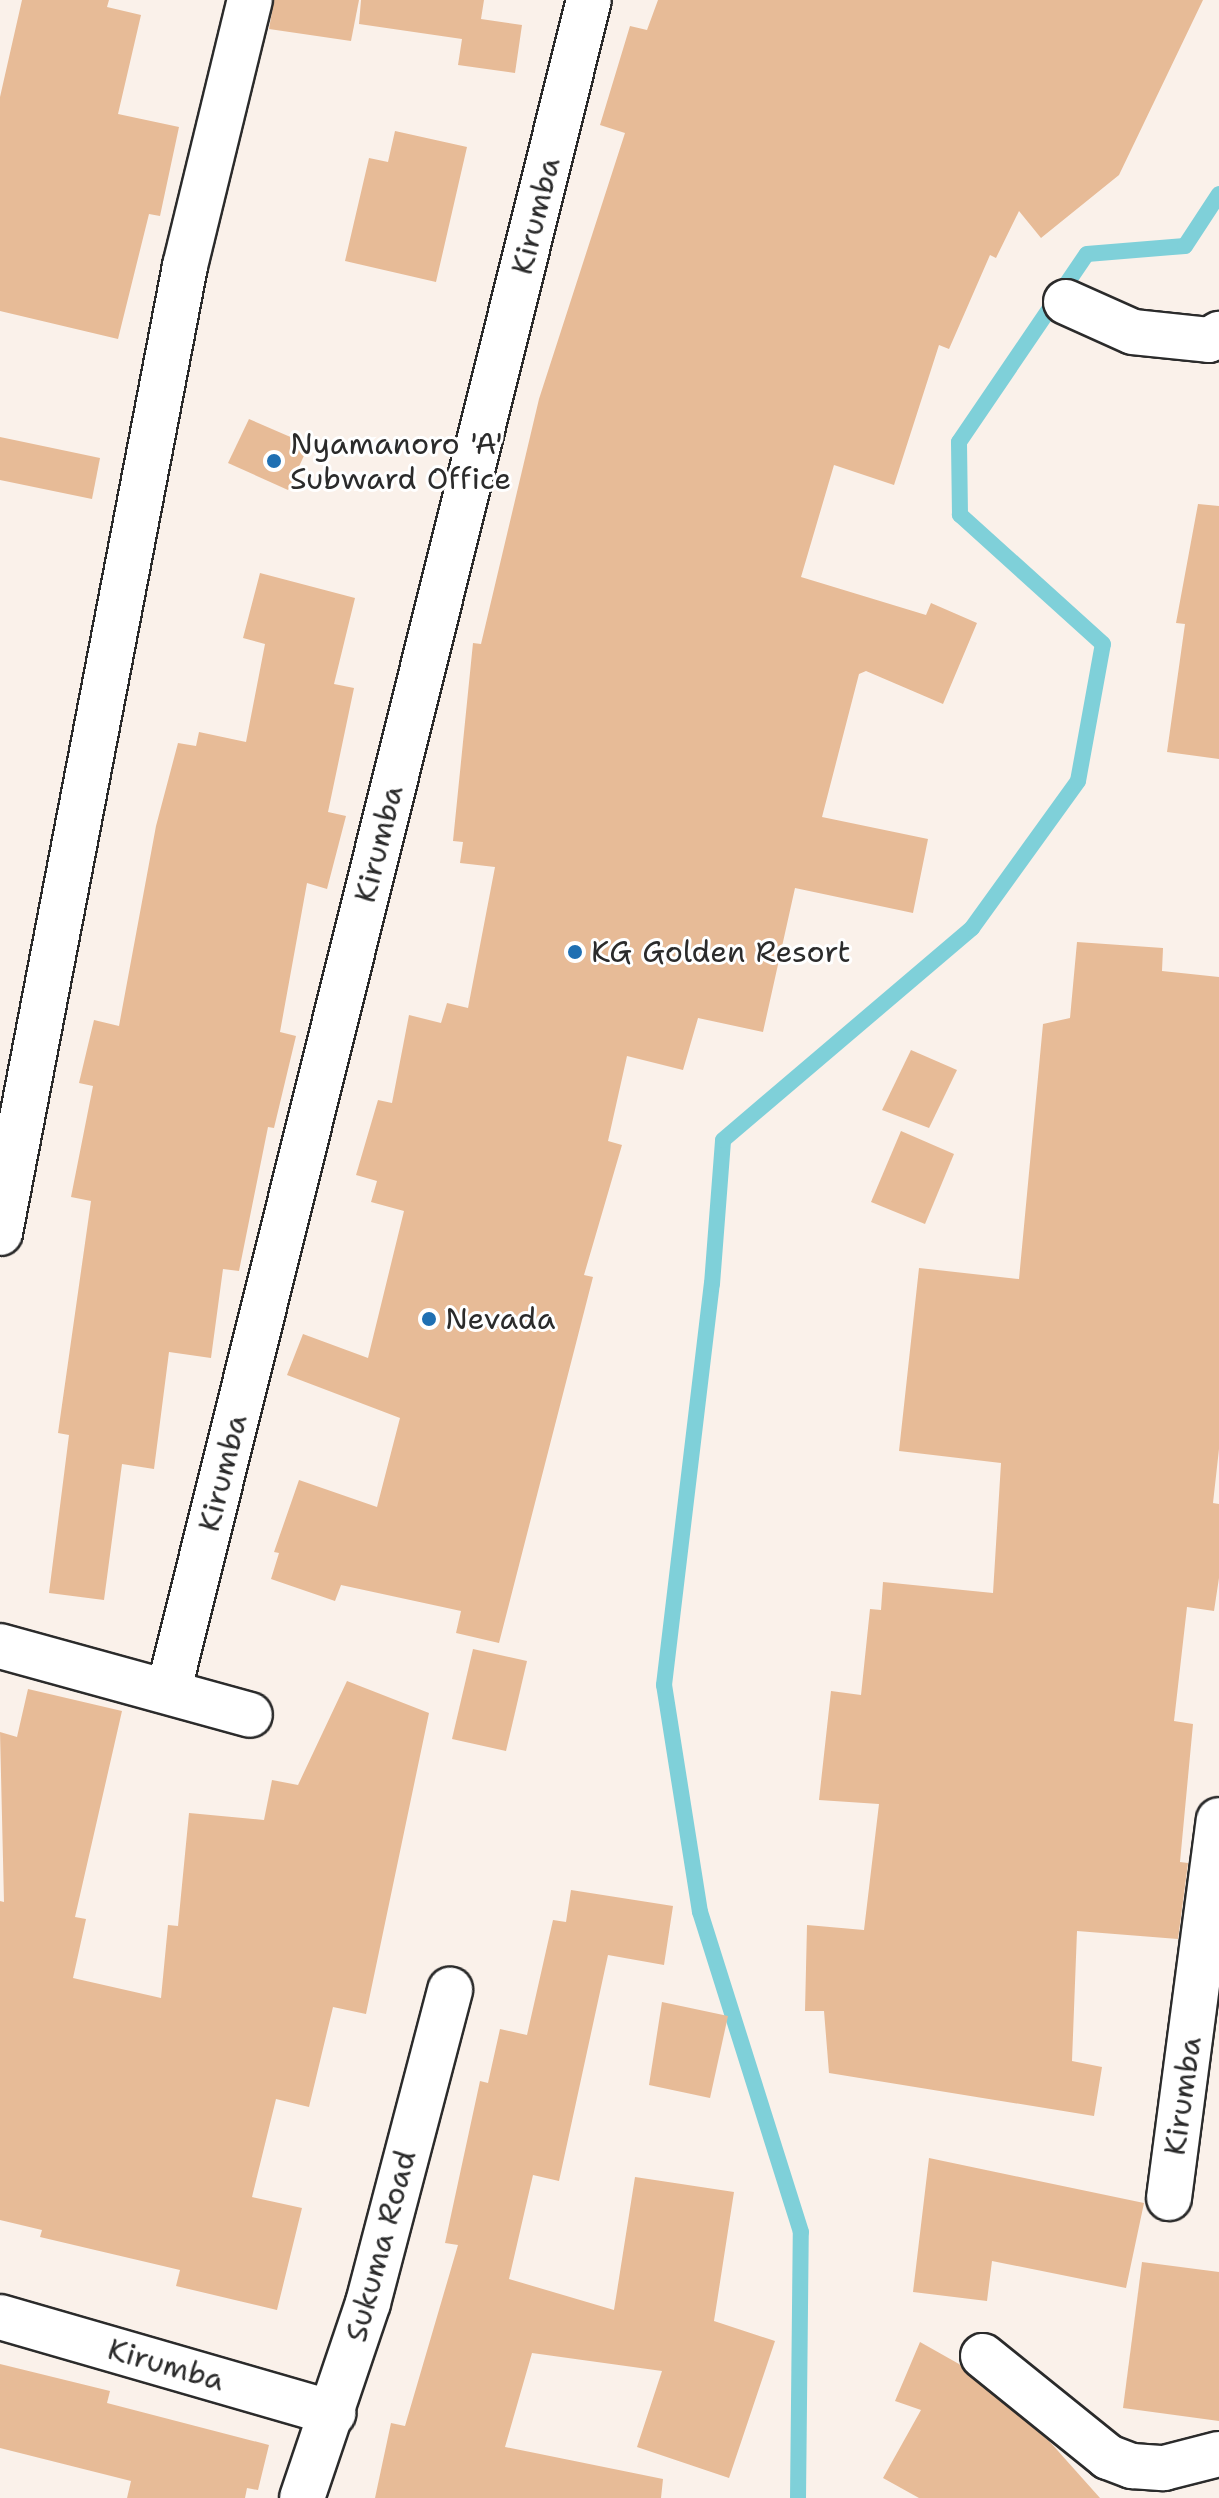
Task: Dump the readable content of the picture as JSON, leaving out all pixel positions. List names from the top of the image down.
{
  "streets": {
    "street": ["Kirumba", "Sukuma Road"]
  },
  "crossings": [
    ["Kirumba", "Sukuma Road"]
  ],
  "places": ["Nyamanoro 'A' Subward Office", "KG Golden Resort", "Nevada"]
}
